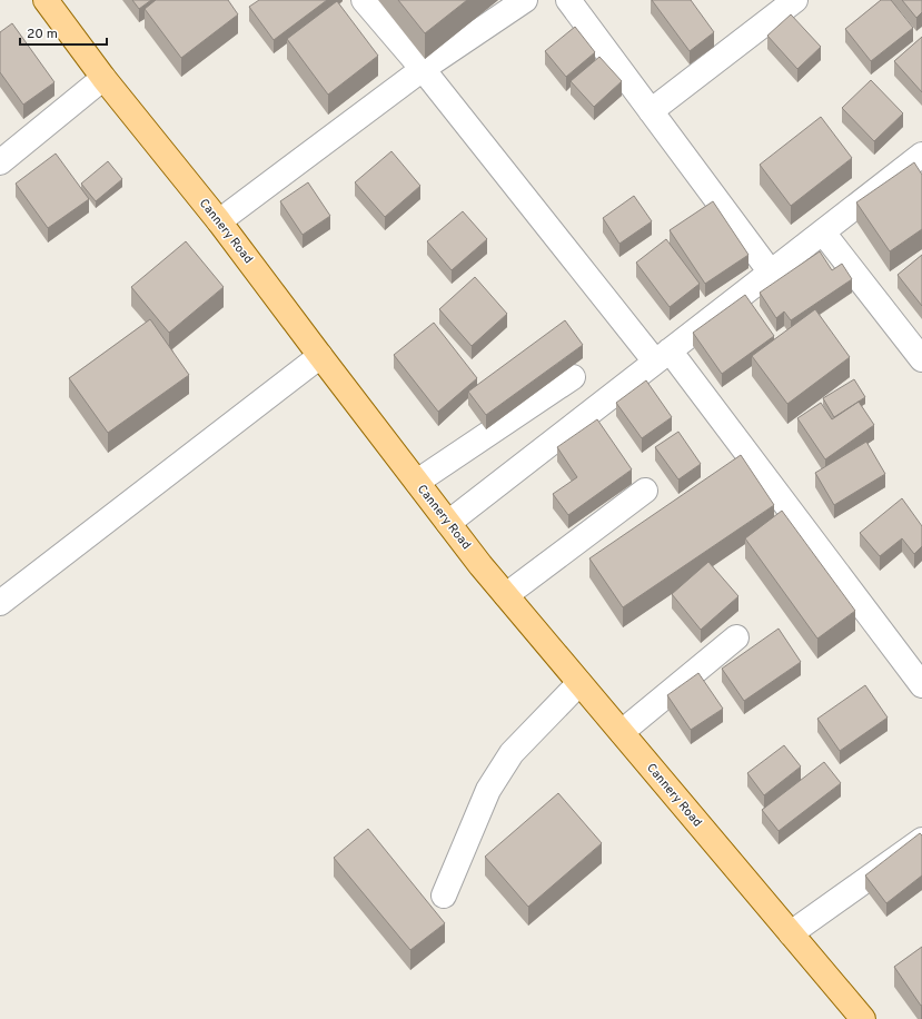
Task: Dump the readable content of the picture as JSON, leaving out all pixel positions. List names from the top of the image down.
{
  "streets": {
    "main road": ["Cannery Road"]
  },
  "scale_bar": "20 m"
}
